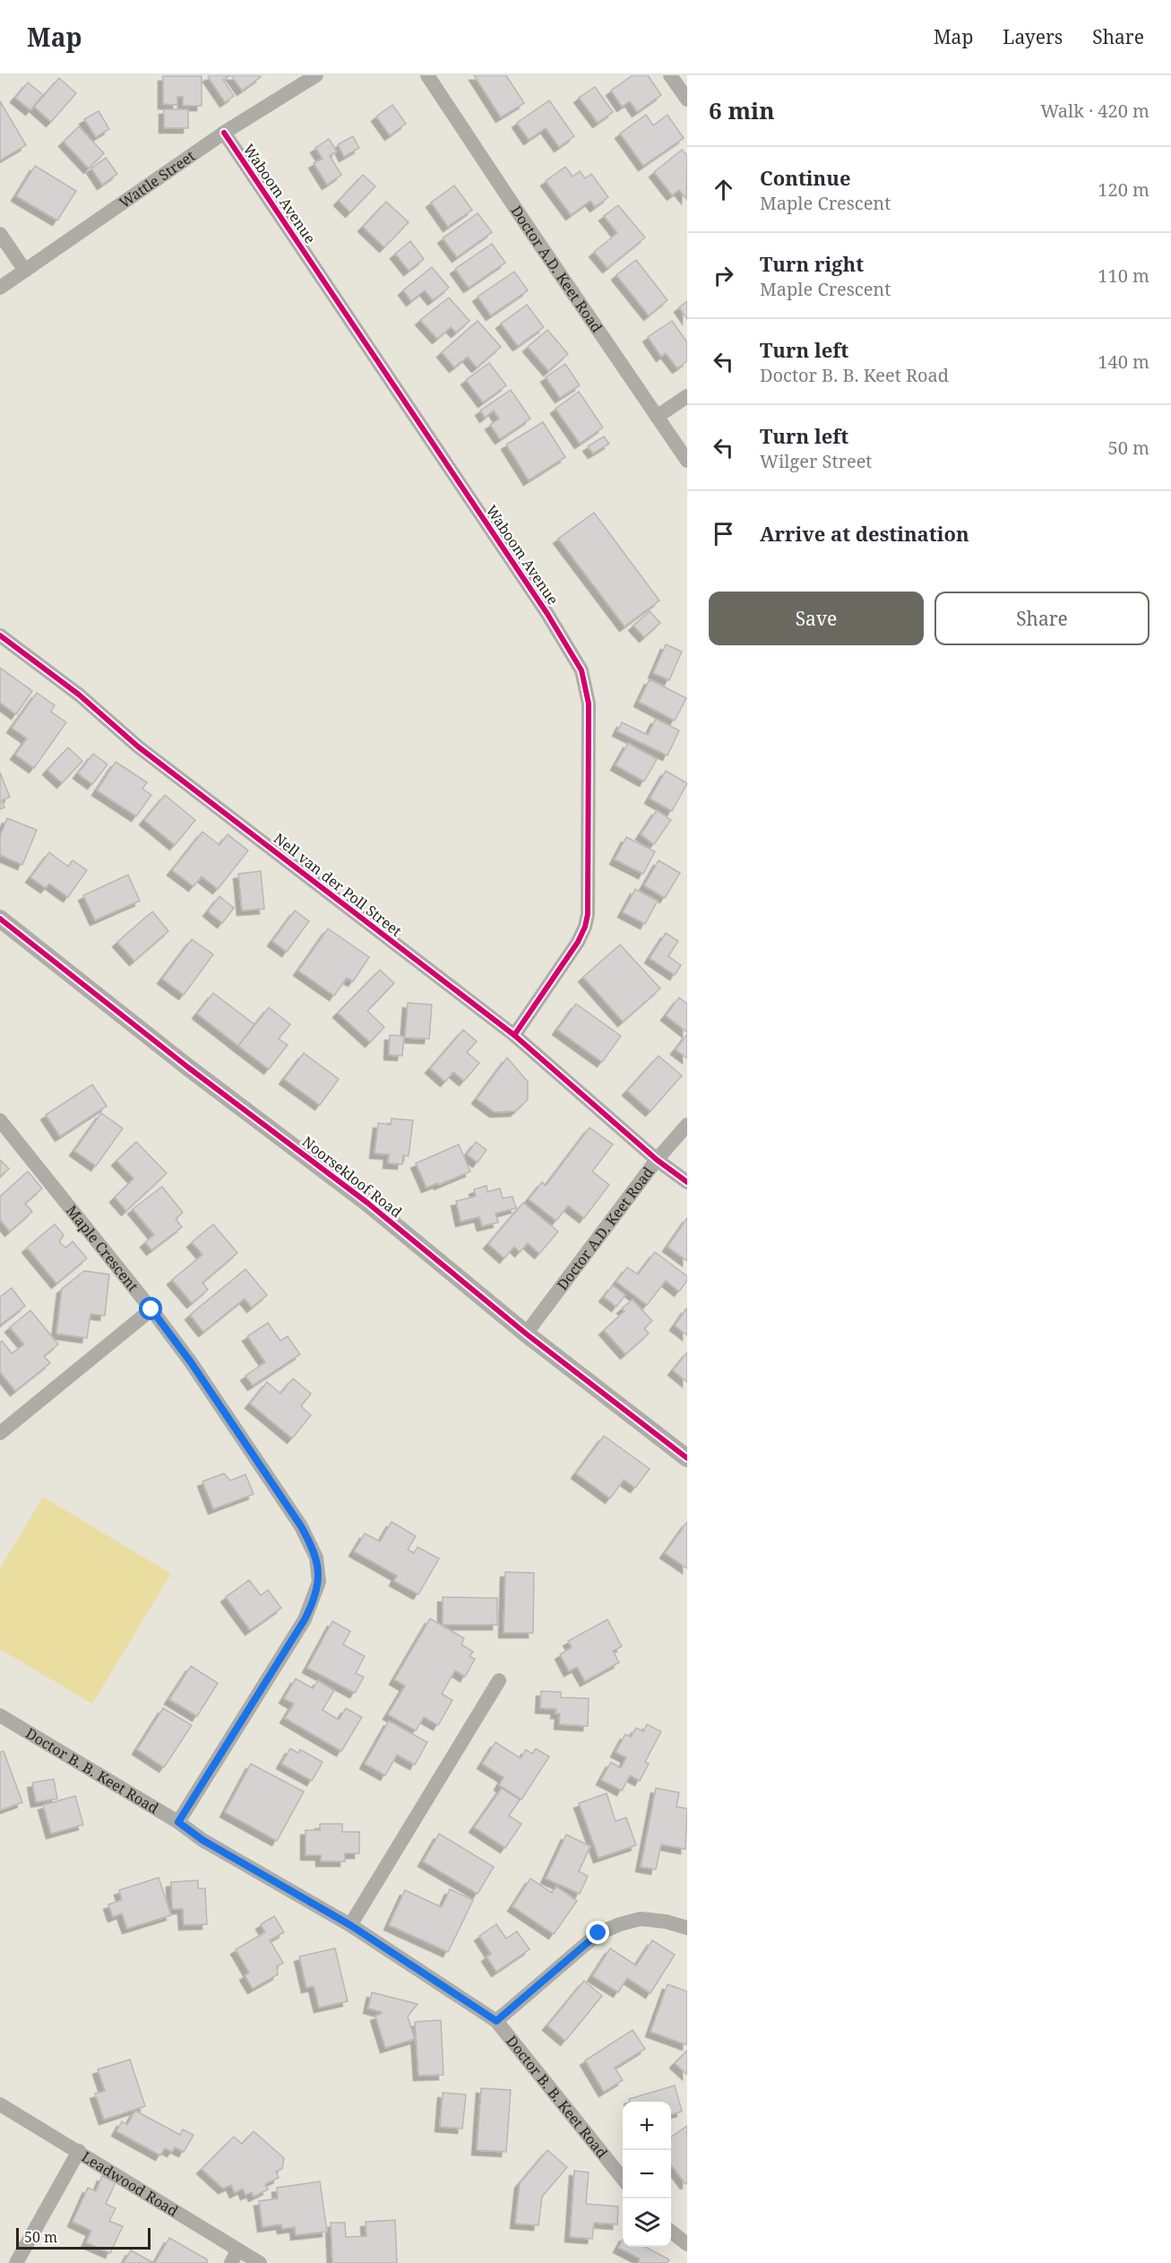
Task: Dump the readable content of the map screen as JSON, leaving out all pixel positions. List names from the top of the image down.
{
  "streets": {
    "street": [
      "Wattle Street",
      "Waboom Avenue",
      "Doctor A.D. Keet Road",
      "Nell van der Poll Street",
      "Noorsekloof Road",
      "Maple Crescent",
      "Doctor B. B. Keet Road",
      "Leadwood Road"
    ]
  },
  "crossings": [
    ["Wattle Street", "Waboom Avenue"],
    ["Waboom Avenue", "Nell van der Poll Street"],
    ["Doctor A.D. Keet Road", "Nell van der Poll Street"],
    ["Doctor A.D. Keet Road", "Noorsekloof Road"],
    ["Maple Crescent", "Doctor B. B. Keet Road"]
  ],
  "scale_bar": "50 m",
  "page": {
    "header": "Map",
    "nav": ["Map", "Layers", "Share"],
    "heading": ["6 min", "Walk · 420 m"],
    "list": [
      ["Continue", "Maple Crescent", "120 m"],
      ["Turn right", "Maple Crescent", "110 m"],
      ["Turn left", "Doctor B. B. Keet Road", "140 m"],
      ["Turn left", "Wilger Street", "50 m"],
      "Arrive at destination"
    ],
    "buttons": ["Save", "Share"],
    "map_buttons": ["+", "−"],
    "scale": "50 m"
  }
}
